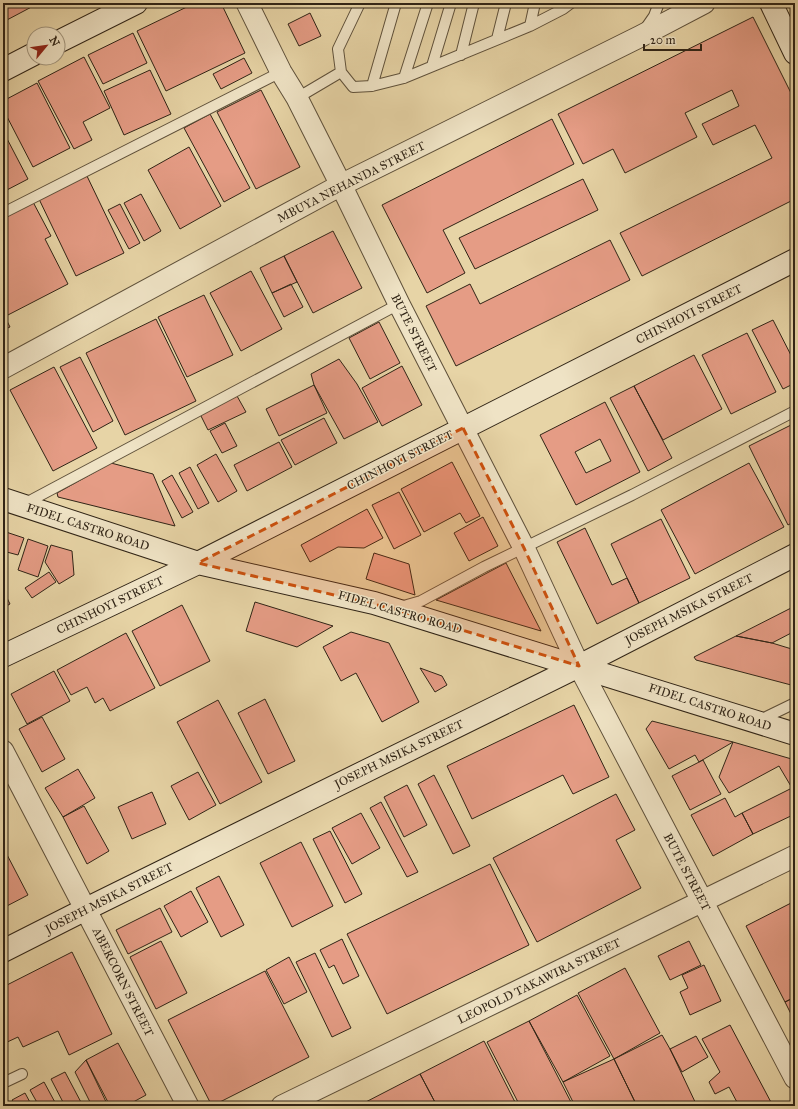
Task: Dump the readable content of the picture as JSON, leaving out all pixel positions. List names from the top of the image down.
{
  "streets": {
    "street": [
      "MBUYA NEHANDA STREET",
      "CHINHOYI STREET",
      "BUTE STREET",
      "FIDEL CASTRO ROAD",
      "JOSEPH MSIKA STREET",
      "LEOPOLD TAKAWIRA STREET",
      "ABERCORN STREET"
    ]
  },
  "crossings": [
    ["MBUYA NEHANDA STREET", "BUTE STREET"],
    ["CHINHOYI STREET", "BUTE STREET"],
    ["CHINHOYI STREET", "FIDEL CASTRO ROAD"],
    ["BUTE STREET", "FIDEL CASTRO ROAD"],
    ["BUTE STREET", "JOSEPH MSIKA STREET"],
    ["BUTE STREET", "LEOPOLD TAKAWIRA STREET"],
    ["FIDEL CASTRO ROAD", "JOSEPH MSIKA STREET"],
    ["JOSEPH MSIKA STREET", "ABERCORN STREET"]
  ],
  "scale_bar": "20 m",
  "north": "top right"
}
